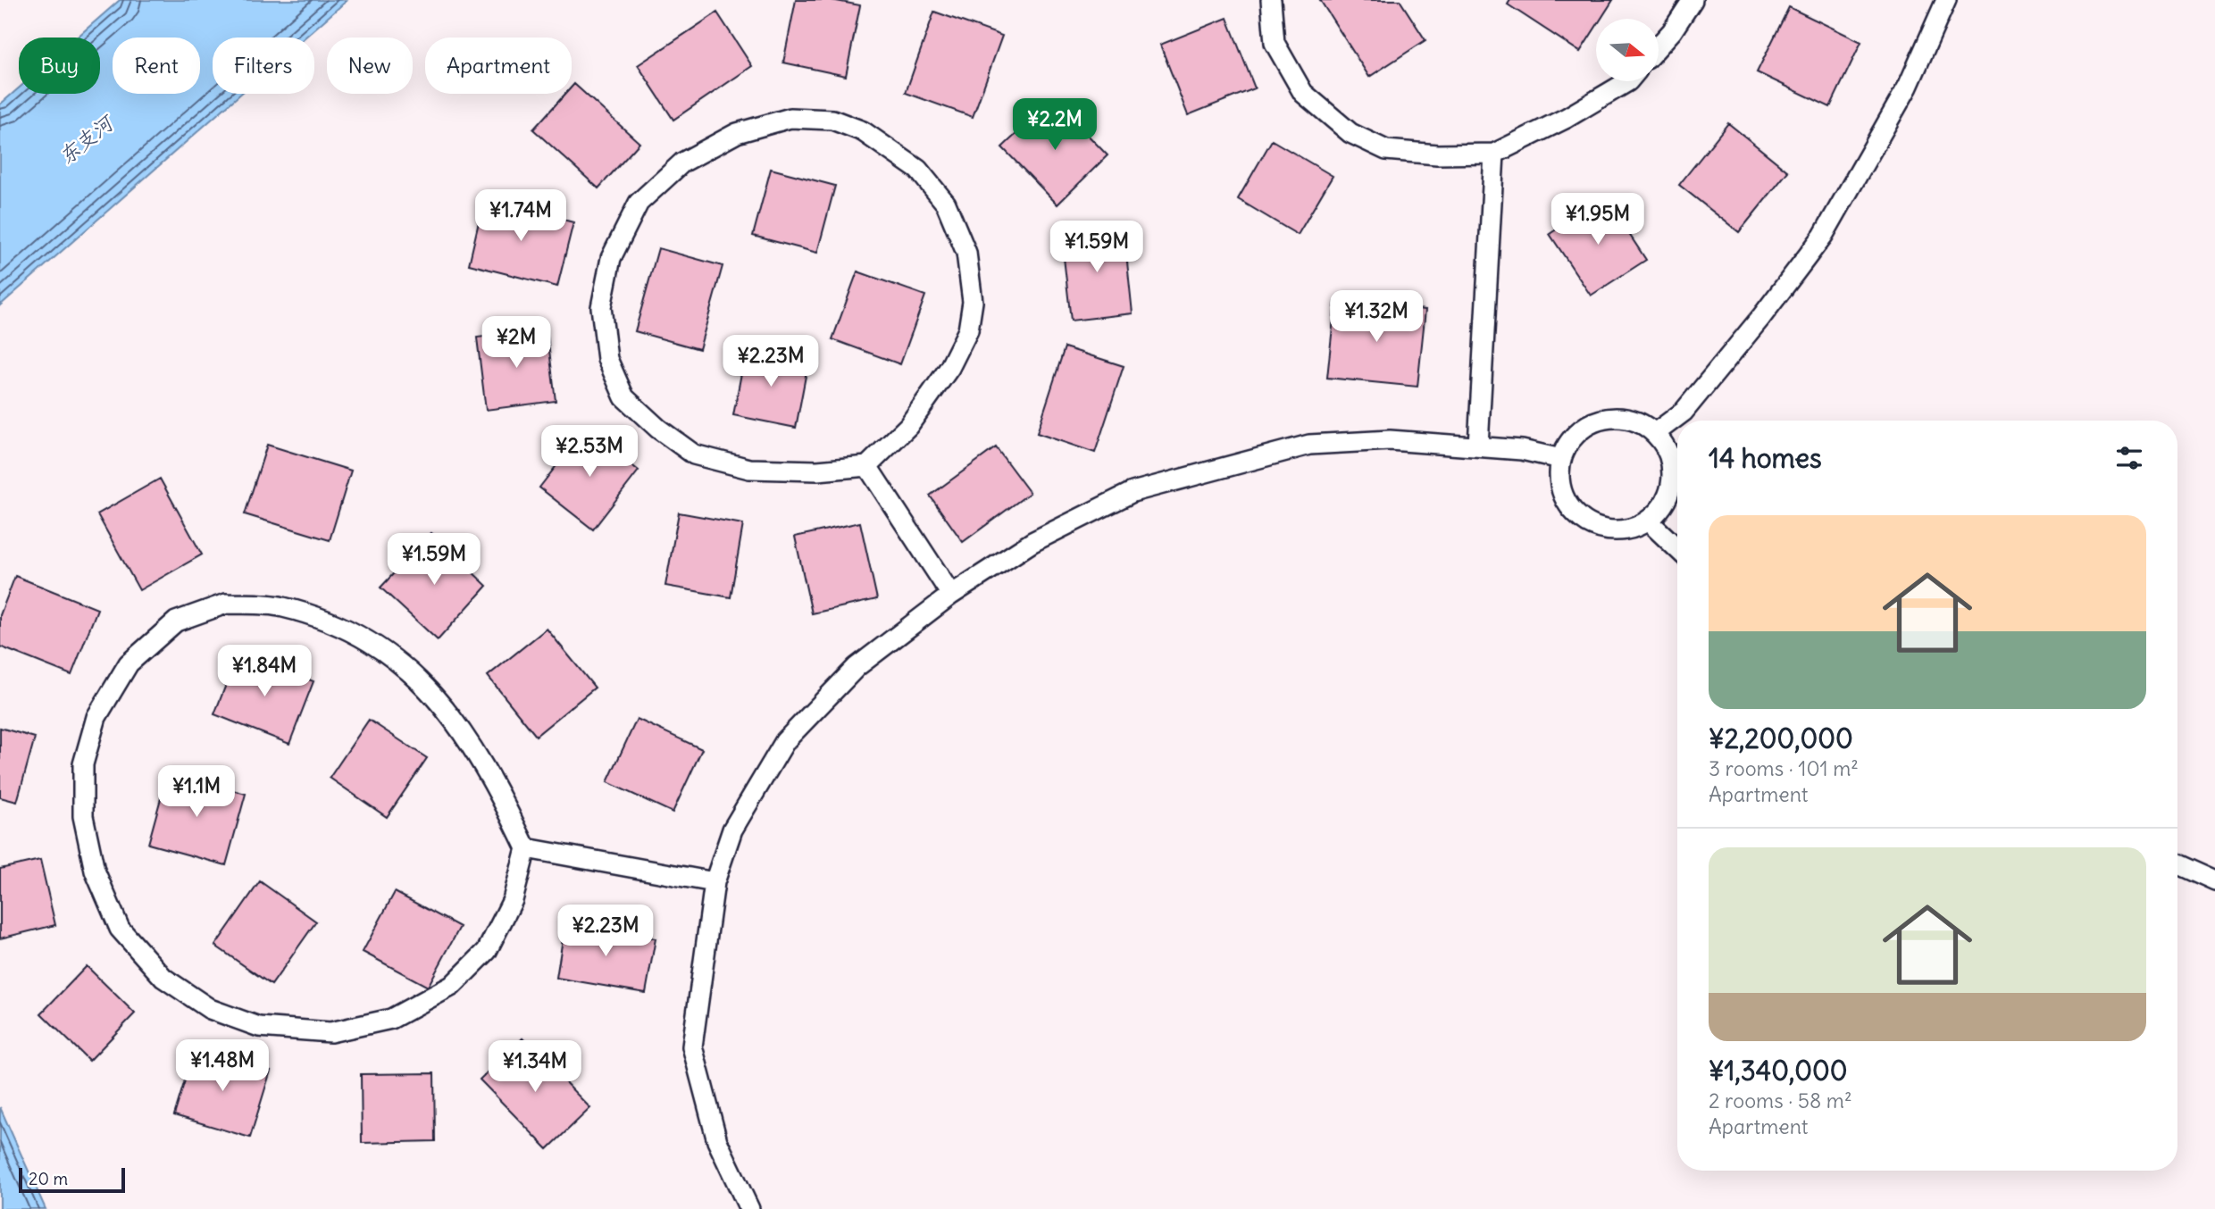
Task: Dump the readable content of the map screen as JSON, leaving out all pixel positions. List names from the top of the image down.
{
  "water": ["东支河"],
  "scale_bar": "20 m",
  "north": "right",
  "page": {
    "chip": [
      "Buy",
      "Rent",
      "Filters",
      "New",
      "Apartment"
    ],
    "price": [
      "¥2.2M",
      "¥1.74M",
      "¥1.95M",
      "¥1.59M",
      "¥1.32M",
      "¥2M",
      "¥2.23M",
      "¥2.53M",
      "¥1.59M",
      "¥1.84M",
      "¥1.1M",
      "¥2.23M",
      "¥1.48M",
      "¥1.34M"
    ],
    "heading": "14 homes",
    "list": [
      {
        "name": "¥2,200,000",
        "note": "3 rooms · 101 m² · Apartment"
      },
      {
        "name": "¥1,340,000",
        "note": "2 rooms · 58 m² · Apartment"
      }
    ],
    "scale": "20 m"
  }
}
